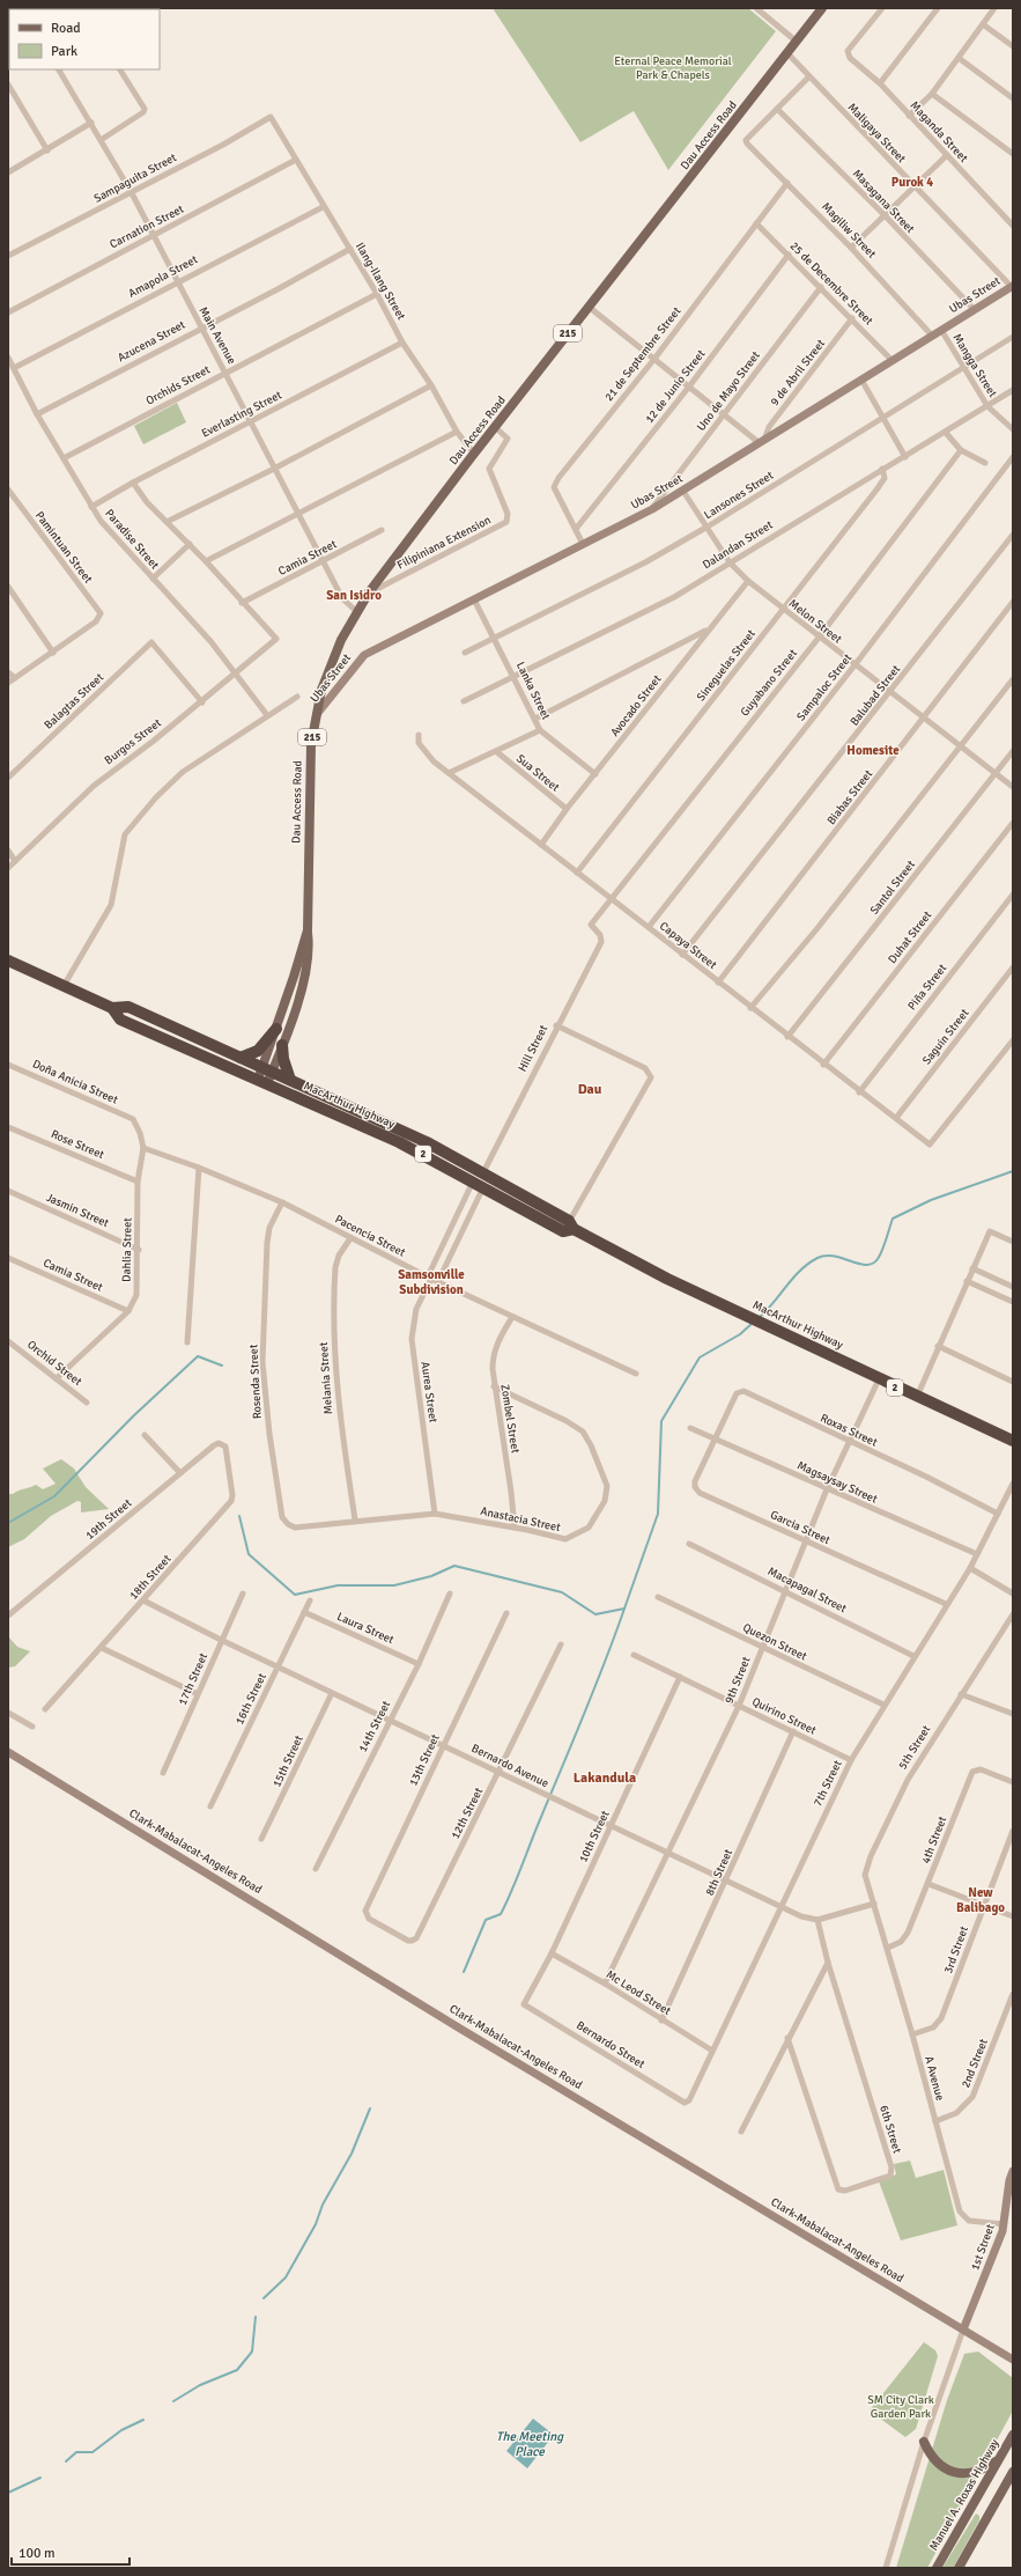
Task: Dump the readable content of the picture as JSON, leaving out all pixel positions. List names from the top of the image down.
{
  "streets": {
    "highway": ["MacArthur Highway", "2"],
    "main road": [
      "Dau Access Road",
      "Ubas Street",
      "215",
      "Clark-Mabalacat-Angeles Road",
      "1st Street",
      "Manuel A. Roxas Highway"
    ],
    "street": [
      "Maganda Street",
      "Maligaya Street",
      "Sampaguita Street",
      "Masagana Street",
      "Carnation Street",
      "Magiliw Street",
      "Amapola Street",
      "Ilang-Ilang Street",
      "25 de Decembre Street",
      "Main Avenue",
      "Azucena Street",
      "21 de Septembre Street",
      "Mangga Street",
      "9 de Abril Street",
      "Orchids Street",
      "12 de Junio Street",
      "Uno de Mayo Street",
      "Everlasting Street",
      "Lansones Street",
      "Paradise Street",
      "Filipiniana Extension",
      "Dalandan Street",
      "Pamintuan Street",
      "Camia Street",
      "Melon Street",
      "Sineguelas Street",
      "Guyabano Street",
      "Sampaloc Street",
      "Lanka Street",
      "Balubad Street",
      "Balagtas Street",
      "Avocado Street",
      "Burgos Street",
      "Sua Street",
      "Biabas Street",
      "Santol Street",
      "Duhat Street",
      "Capaya Street",
      "Piña Street",
      "Saguin Street",
      "Hill Street",
      "Doña Anicia Street",
      "Rose Street",
      "Jasmin Street",
      "Pacencia Street",
      "Dahlia Street",
      "Orchid Street",
      "Melania Street",
      "Rosenda Street",
      "Aurea Street",
      "Zombel Street",
      "Roxas Street",
      "Magsaysay Street",
      "19th Street",
      "Anastacia Street",
      "Garcia Street",
      "18th Street",
      "Macapagal Street",
      "Laura Street",
      "Quezon Street",
      "17th Street",
      "9th Street",
      "16th Street",
      "Quirino Street",
      "14th Street",
      "5th Street",
      "13th Street",
      "15th Street",
      "Bernardo Avenue",
      "7th Street",
      "12th Street",
      "10th Street",
      "4th Street",
      "8th Street",
      "3rd Street",
      "Mc Leod Street",
      "Bernardo Street",
      "2nd Street",
      "A Avenue",
      "6th Street"
    ]
  },
  "crossings": [
    ["Maligaya Street", "Dau Access Road"],
    ["Maligaya Street", "Ubas Street"],
    ["Dau Access Road", "Ilang-Ilang Street"],
    ["Dau Access Road", "Ubas Street"],
    ["Dau Access Road", "Main Avenue"],
    ["Dau Access Road", "Filipiniana Extension"],
    ["Dau Access Road", "MacArthur Highway"],
    ["Sampaguita Street", "Ilang-Ilang Street"],
    ["Sampaguita Street", "Main Avenue"],
    ["Masagana Street", "Magiliw Street"],
    ["Masagana Street", "Ubas Street"],
    ["Carnation Street", "Ilang-Ilang Street"],
    ["Carnation Street", "Main Avenue"],
    ["Magiliw Street", "Ubas Street"],
    ["Magiliw Street", "21 de Septembre Street"],
    ["Amapola Street", "Ilang-Ilang Street"],
    ["Amapola Street", "Main Avenue"],
    ["Amapola Street", "Paradise Street"],
    ["Ilang-Ilang Street", "Azucena Street"],
    ["Ilang-Ilang Street", "Orchids Street"],
    ["Ilang-Ilang Street", "Everlasting Street"],
    ["25 de Decembre Street", "Ubas Street"],
    ["25 de Decembre Street", "21 de Septembre Street"],
    ["25 de Decembre Street", "9 de Abril Street"],
    ["25 de Decembre Street", "12 de Junio Street"],
    ["25 de Decembre Street", "Uno de Mayo Street"],
    ["Ubas Street", "21 de Septembre Street"],
    ["Ubas Street", "Mangga Street"],
    ["Ubas Street", "9 de Abril Street"],
    ["Ubas Street", "Uno de Mayo Street"],
    ["Ubas Street", "Melon Street"],
    ["Ubas Street", "Lanka Street"],
    ["Main Avenue", "Azucena Street"],
    ["Main Avenue", "Orchids Street"],
    ["Main Avenue", "Everlasting Street"],
    ["Main Avenue", "Camia Street"],
    ["Azucena Street", "Paradise Street"],
    ["21 de Septembre Street", "12 de Junio Street"],
    ["Mangga Street", "Lansones Street"],
    ["Mangga Street", "Dalandan Street"],
    ["Orchids Street", "Paradise Street"],
    ["Everlasting Street", "Paradise Street"],
    ["Lansones Street", "Melon Street"],
    ["Lansones Street", "Lanka Street"],
    ["Paradise Street", "Burgos Street"],
    ["Dalandan Street", "Melon Street"],
    ["Dalandan Street", "Sineguelas Street"],
    ["Dalandan Street", "Lanka Street"],
    ["Camia Street", "Burgos Street"],
    ["Camia Street", "Dahlia Street"],
    ["Melon Street", "Sineguelas Street"],
    ["Melon Street", "Guyabano Street"],
    ["Melon Street", "Sampaloc Street"],
    ["Melon Street", "Balubad Street"],
    ["Melon Street", "Avocado Street"],
    ["Melon Street", "Biabas Street"],
    ["Melon Street", "Santol Street"],
    ["Sineguelas Street", "Capaya Street"],
    ["Guyabano Street", "Capaya Street"],
    ["Guyabano Street", "Hill Street"],
    ["Sampaloc Street", "Capaya Street"],
    ["Lanka Street", "Avocado Street"],
    ["Balubad Street", "Capaya Street"],
    ["Balagtas Street", "Burgos Street"],
    ["Avocado Street", "Sua Street"],
    ["Avocado Street", "Capaya Street"],
    ["Biabas Street", "Capaya Street"],
    ["Santol Street", "Capaya Street"],
    ["Duhat Street", "Capaya Street"],
    ["Capaya Street", "Piña Street"],
    ["Capaya Street", "Saguin Street"],
    ["Hill Street", "MacArthur Highway"],
    ["Hill Street", "Aurea Street"],
    ["Doña Anicia Street", "Dahlia Street"],
    ["MacArthur Highway", "Aurea Street"],
    ["MacArthur Highway", "9th Street"],
    ["Rose Street", "Dahlia Street"],
    ["Jasmin Street", "Dahlia Street"],
    ["Pacencia Street", "Dahlia Street"],
    ["Pacencia Street", "Melania Street"],
    ["Pacencia Street", "Rosenda Street"],
    ["Pacencia Street", "Aurea Street"],
    ["Pacencia Street", "Zombel Street"],
    ["Dahlia Street", "Orchid Street"],
    ["Melania Street", "Anastacia Street"],
    ["Rosenda Street", "Anastacia Street"],
    ["Aurea Street", "Anastacia Street"],
    ["Zombel Street", "Anastacia Street"],
    ["Roxas Street", "Magsaysay Street"],
    ["Roxas Street", "Garcia Street"],
    ["Roxas Street", "9th Street"],
    ["Roxas Street", "7th Street"],
    ["Magsaysay Street", "Garcia Street"],
    ["Magsaysay Street", "9th Street"],
    ["Magsaysay Street", "7th Street"],
    ["19th Street", "18th Street"],
    ["Garcia Street", "9th Street"],
    ["Garcia Street", "7th Street"],
    ["18th Street", "Bernardo Avenue"],
    ["Macapagal Street", "9th Street"],
    ["Macapagal Street", "7th Street"],
    ["Laura Street", "16th Street"],
    ["Laura Street", "14th Street"],
    ["Quezon Street", "9th Street"],
    ["Quezon Street", "7th Street"],
    ["17th Street", "Bernardo Avenue"],
    ["9th Street", "Quirino Street"],
    ["9th Street", "Bernardo Avenue"],
    ["9th Street", "Mc Leod Street"],
    ["16th Street", "Bernardo Avenue"],
    ["Quirino Street", "7th Street"],
    ["Quirino Street", "10th Street"],
    ["Quirino Street", "8th Street"],
    ["14th Street", "Bernardo Avenue"],
    ["5th Street", "A Avenue"],
    ["13th Street", "Bernardo Avenue"],
    ["13th Street", "12th Street"],
    ["15th Street", "Bernardo Avenue"],
    ["Bernardo Avenue", "7th Street"],
    ["Bernardo Avenue", "12th Street"],
    ["Bernardo Avenue", "10th Street"],
    ["Bernardo Avenue", "8th Street"],
    ["Bernardo Avenue", "6th Street"],
    ["7th Street", "Mc Leod Street"],
    ["7th Street", "Bernardo Street"],
    ["10th Street", "Mc Leod Street"],
    ["10th Street", "Bernardo Street"],
    ["4th Street", "A Avenue"],
    ["Clark-Mabalacat-Angeles Road", "1st Street"],
    ["8th Street", "Mc Leod Street"],
    ["3rd Street", "A Avenue"],
    ["2nd Street", "A Avenue"],
    ["A Avenue", "1st Street"]
  ],
  "districts": [
    "Purok 4",
    "San Isidro",
    "Homesite",
    "Dau",
    "Samsonville Subdivision",
    "Lakandula",
    "New Balibago"
  ],
  "water": ["The Meeting Place"],
  "parks": ["Eternal Peace Memorial Park & Chapels", "SM City Clark Garden Park"],
  "legend": ["Road", "Park"],
  "scale_bar": "100 m"
}
